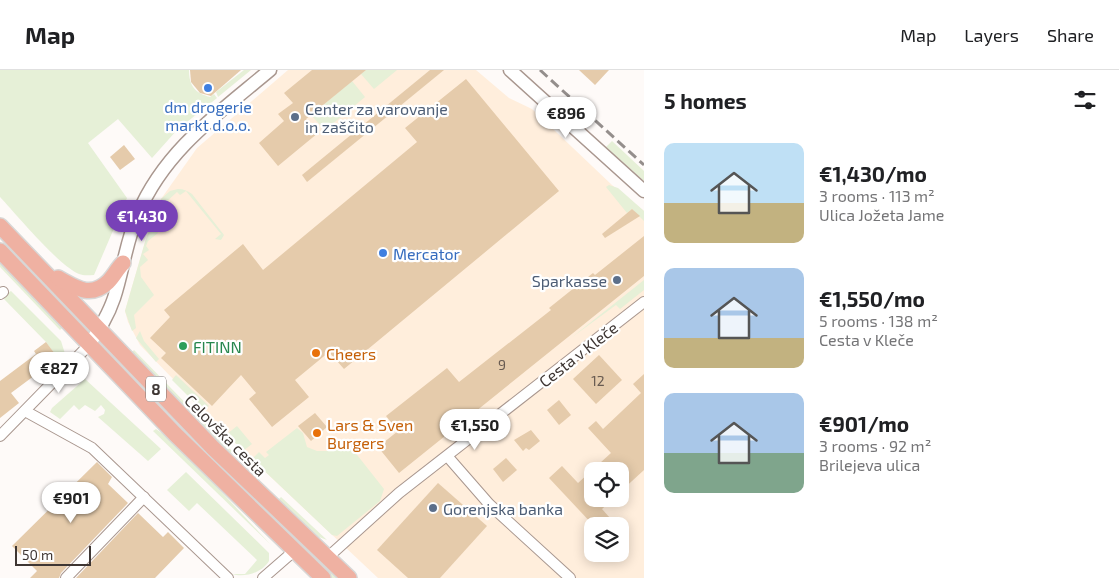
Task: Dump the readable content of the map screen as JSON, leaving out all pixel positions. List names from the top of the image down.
{
  "streets": {
    "main road": ["8", "Celovška cesta"],
    "street": ["Cesta v Kleče"]
  },
  "crossings": [
    ["Cesta v Kleče", "Celovška cesta"]
  ],
  "places": [
    "dm drogerie markt d.o.o.",
    "Center za varovanje in zaščito",
    "Mercator",
    "Sparkasse",
    "FITINN",
    "Cheers",
    "Lars & Sven Burgers",
    "Gorenjska banka"
  ],
  "house_numbers": ["9", "12"],
  "scale_bar": "50 m",
  "page": {
    "header": "Map",
    "nav": ["Map", "Layers", "Share"],
    "heading": "5 homes",
    "price": [
      "€896",
      "€1,430",
      "€827",
      "€1,550",
      "€901"
    ],
    "list": [
      {
        "name": "€1,430/mo",
        "note": "3 rooms · 113 m² · Ulica Jožeta Jame"
      },
      {
        "name": "€1,550/mo",
        "note": "5 rooms · 138 m² · Cesta v Kleče"
      },
      {
        "name": "€901/mo",
        "note": "3 rooms · 92 m² · Brilejeva ulica"
      }
    ],
    "scale": "50 m"
  }
}
